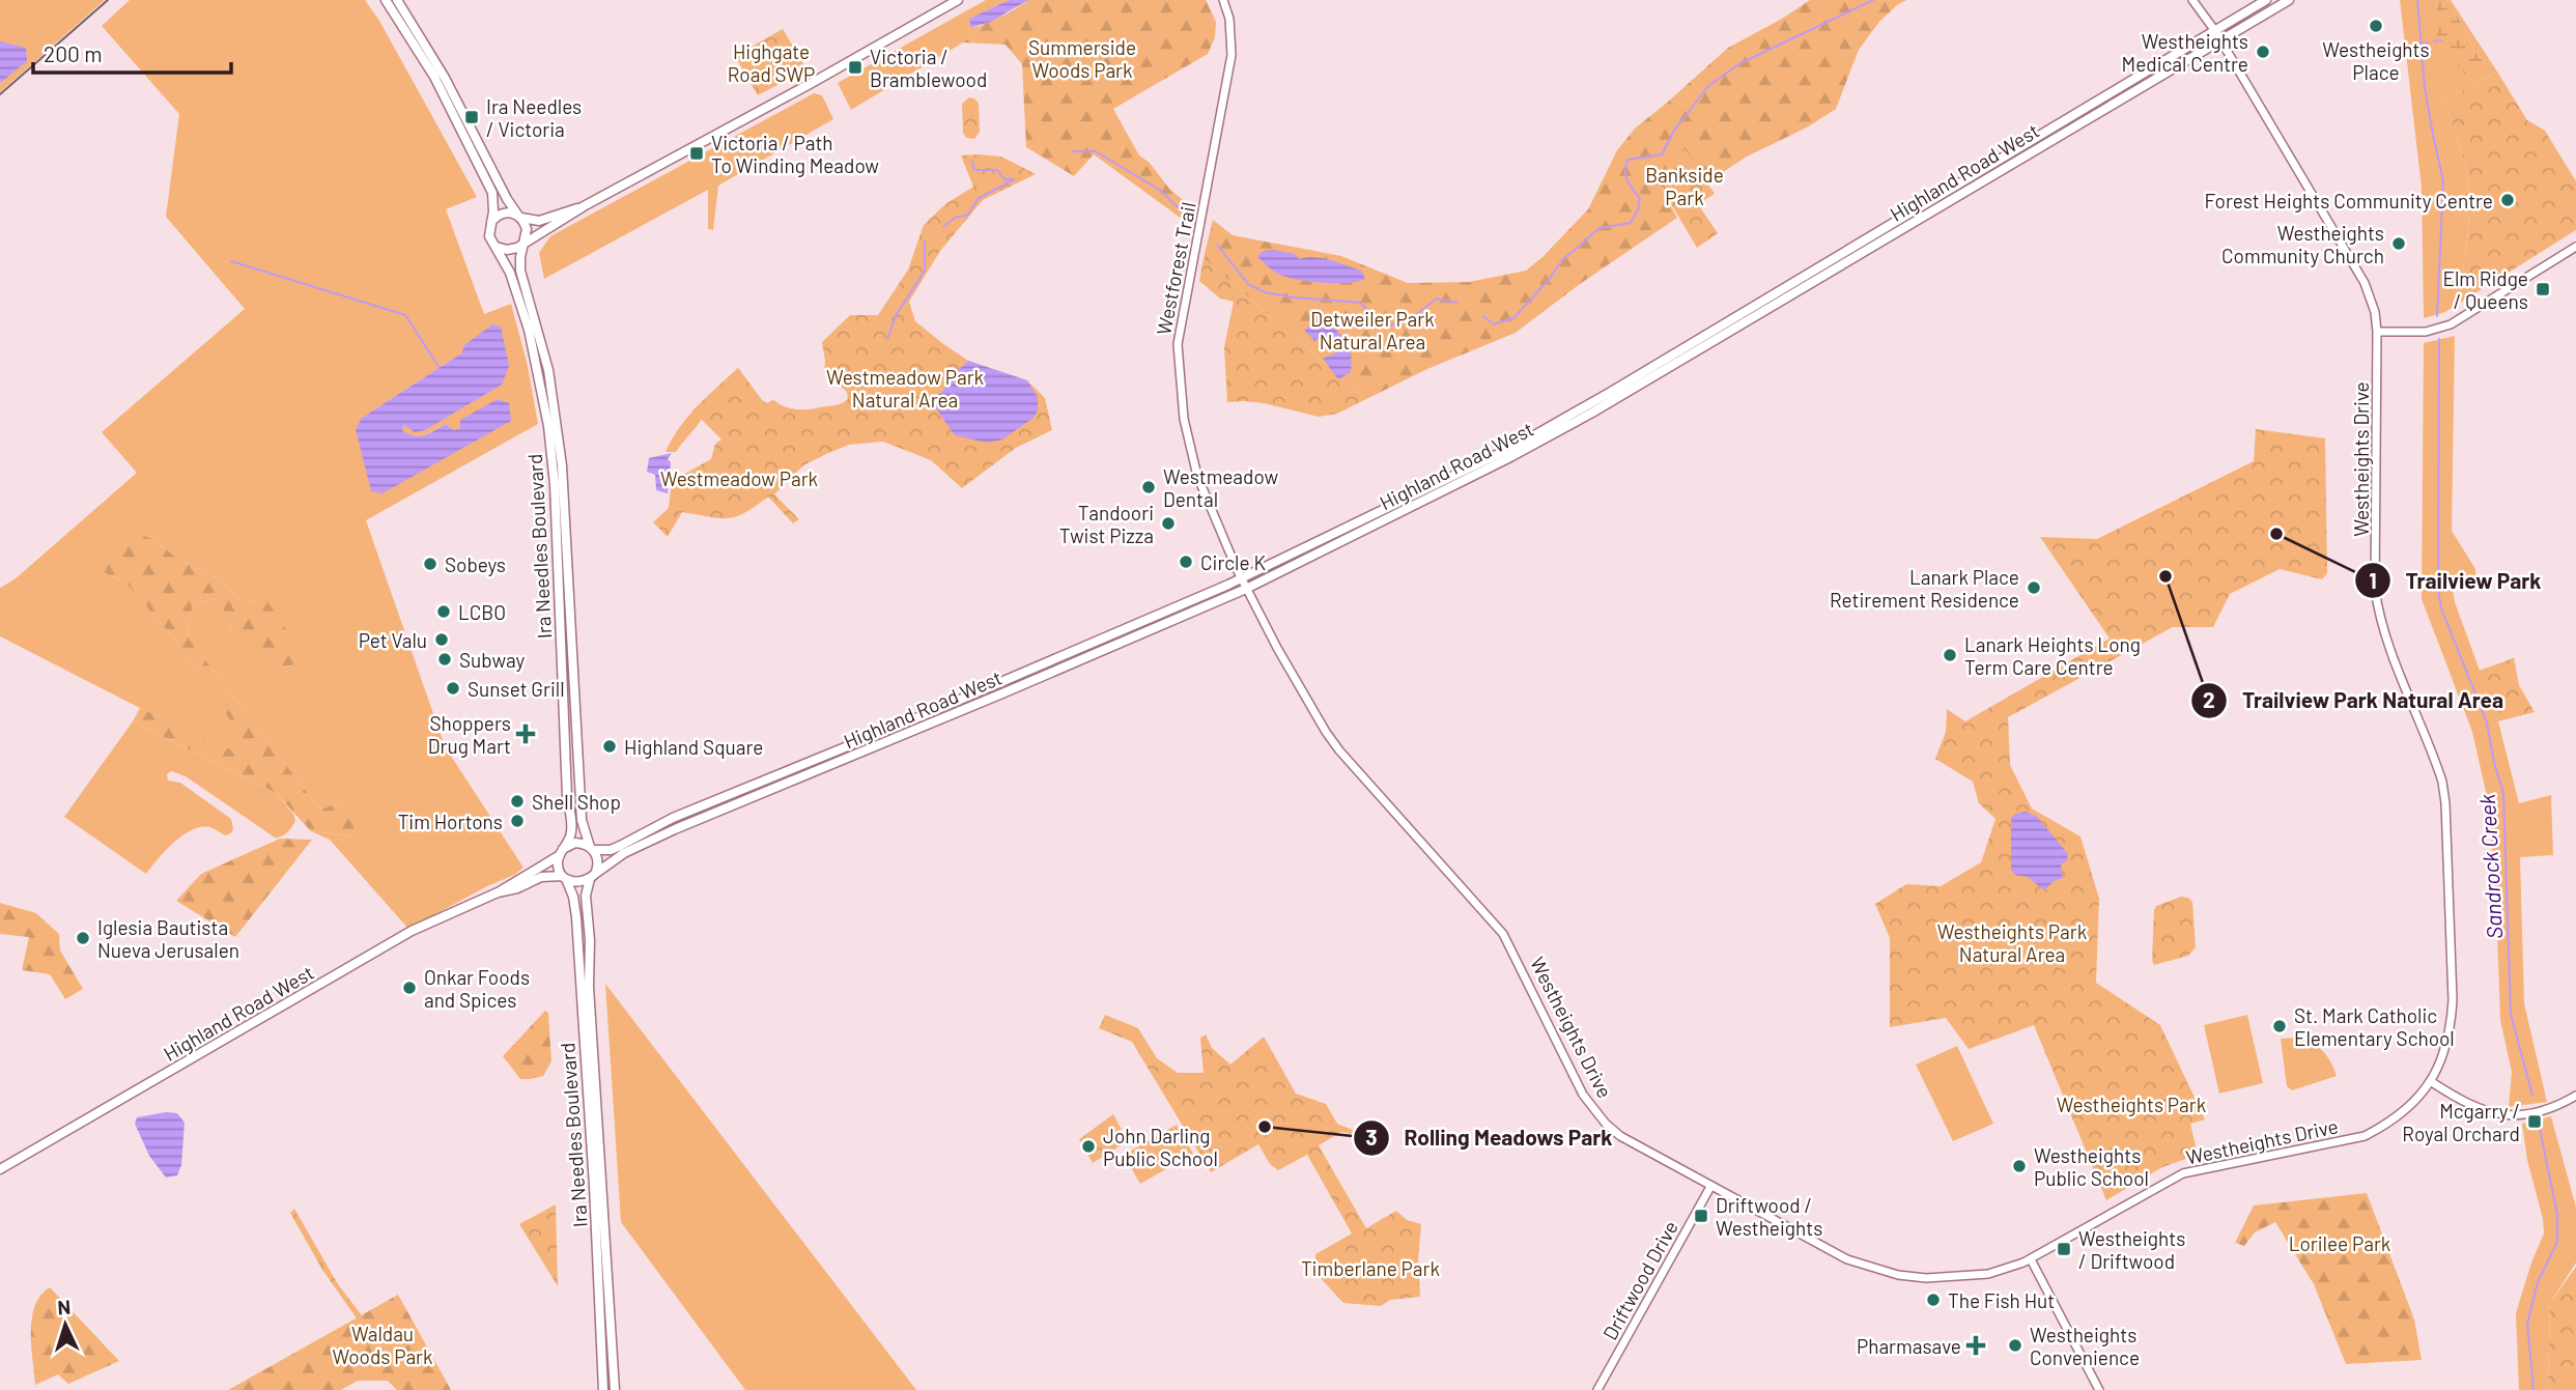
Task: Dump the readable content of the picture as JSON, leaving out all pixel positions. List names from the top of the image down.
{
  "streets": {
    "main road": ["Highland Road West", "Ira Needles Boulevard"],
    "street": ["Westforest Trail", "Westheights Drive", "Driftwood Drive"]
  },
  "crossings": [
    ["Highland Road West", "Westforest Trail"],
    ["Highland Road West", "Westheights Drive"],
    ["Highland Road West", "Ira Needles Boulevard"],
    ["Westforest Trail", "Westheights Drive"],
    ["Westheights Drive", "Driftwood Drive"]
  ],
  "water": ["Sandrock Creek"],
  "parks": [
    "Summerside Woods Park",
    "Highgate Road SWP",
    "Bankside Park",
    "Detweiler Park Natural Area",
    "Westmeadow Park Natural Area",
    "Westmeadow Park",
    "Westheights Park Natural Area",
    "Westheights Park",
    "Lorilee Park",
    "Timberlane Park",
    "Waldau Woods Park"
  ],
  "places": {
    "other": [
      "Westheights Place",
      "Westheights Medical Centre",
      "Forest Heights Community Centre",
      "Westheights Community Church",
      "Westmeadow Dental",
      "Tandoori Twist Pizza",
      "Trailview Park",
      "Circle K",
      "Sobeys",
      "Trailview Park Natural Area",
      "Lanark Place Retirement Residence",
      "LCBO",
      "Pet Valu",
      "Lanark Heights Long Term Care Centre",
      "Subway",
      "Sunset Grill",
      "Highland Square",
      "Shell Shop",
      "Tim Hortons",
      "Iglesia Bautista Nueva Jerusalen",
      "Onkar Foods and Spices",
      "St. Mark Catholic Elementary School",
      "Rolling Meadows Park",
      "John Darling Public School",
      "Westheights Public School",
      "The Fish Hut",
      "Westheights Convenience"
    ],
    "transit": [
      "Victoria / Bramblewood",
      "Ira Needles / Victoria",
      "Victoria / Path To Winding Meadow",
      "Elm Ridge / Queens",
      "Mcgarry / Royal Orchard",
      "Driftwood / Westheights",
      "Westheights / Driftwood"
    ],
    "health": ["Shoppers Drug Mart", "Pharmasave"]
  },
  "scale_bar": "200 m",
  "north": "top"
}
